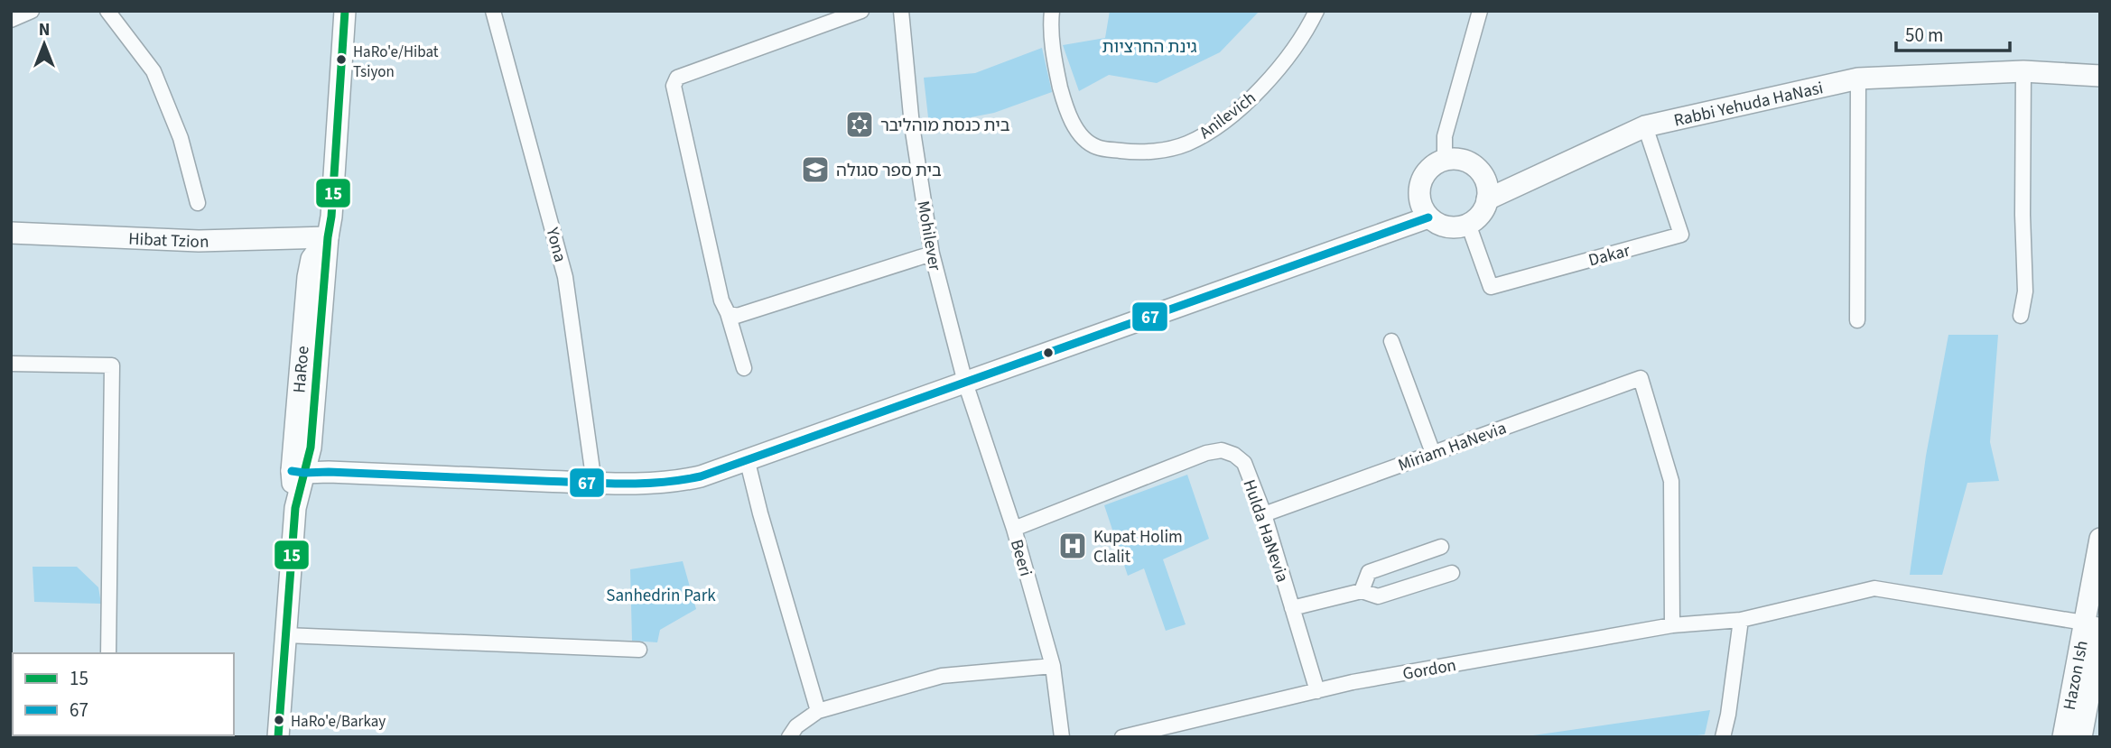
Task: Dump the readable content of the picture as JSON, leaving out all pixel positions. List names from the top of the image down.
{
  "streets": {
    "street": [
      "Rabbi Yehuda HaNasi",
      "Anilevich",
      "Mohilever",
      "Hibat Tzion",
      "Yona",
      "Dakar",
      "HaRoe",
      "Miriam HaNevia",
      "Hulda HaNevia",
      "Beeri",
      "Gordon",
      "Hazon Ish"
    ]
  },
  "crossings": [
    ["Rabbi Yehuda HaNasi", "Dakar"],
    ["Mohilever", "Beeri"],
    ["Hibat Tzion", "HaRoe"],
    ["Miriam HaNevia", "Hulda HaNevia"],
    ["Miriam HaNevia", "Gordon"],
    ["Hulda HaNevia", "Beeri"],
    ["Hulda HaNevia", "Gordon"],
    ["Gordon", "Hazon Ish"]
  ],
  "parks": ["גינת החרציות", "Sanhedrin Park"],
  "places": {
    "other": ["HaRo'e/Hibat Tsiyon", "HaRo'e/Barkay"],
    "synagogue": ["בית כנסת מוהליבר"],
    "school or university": ["בית ספר סגולה"],
    "hospital": ["Kupat Holim Clalit"]
  },
  "lines": ["transit line 15", "transit line 67"],
  "legend": ["15", "67"],
  "scale_bar": "50 m",
  "north": "top"
}
